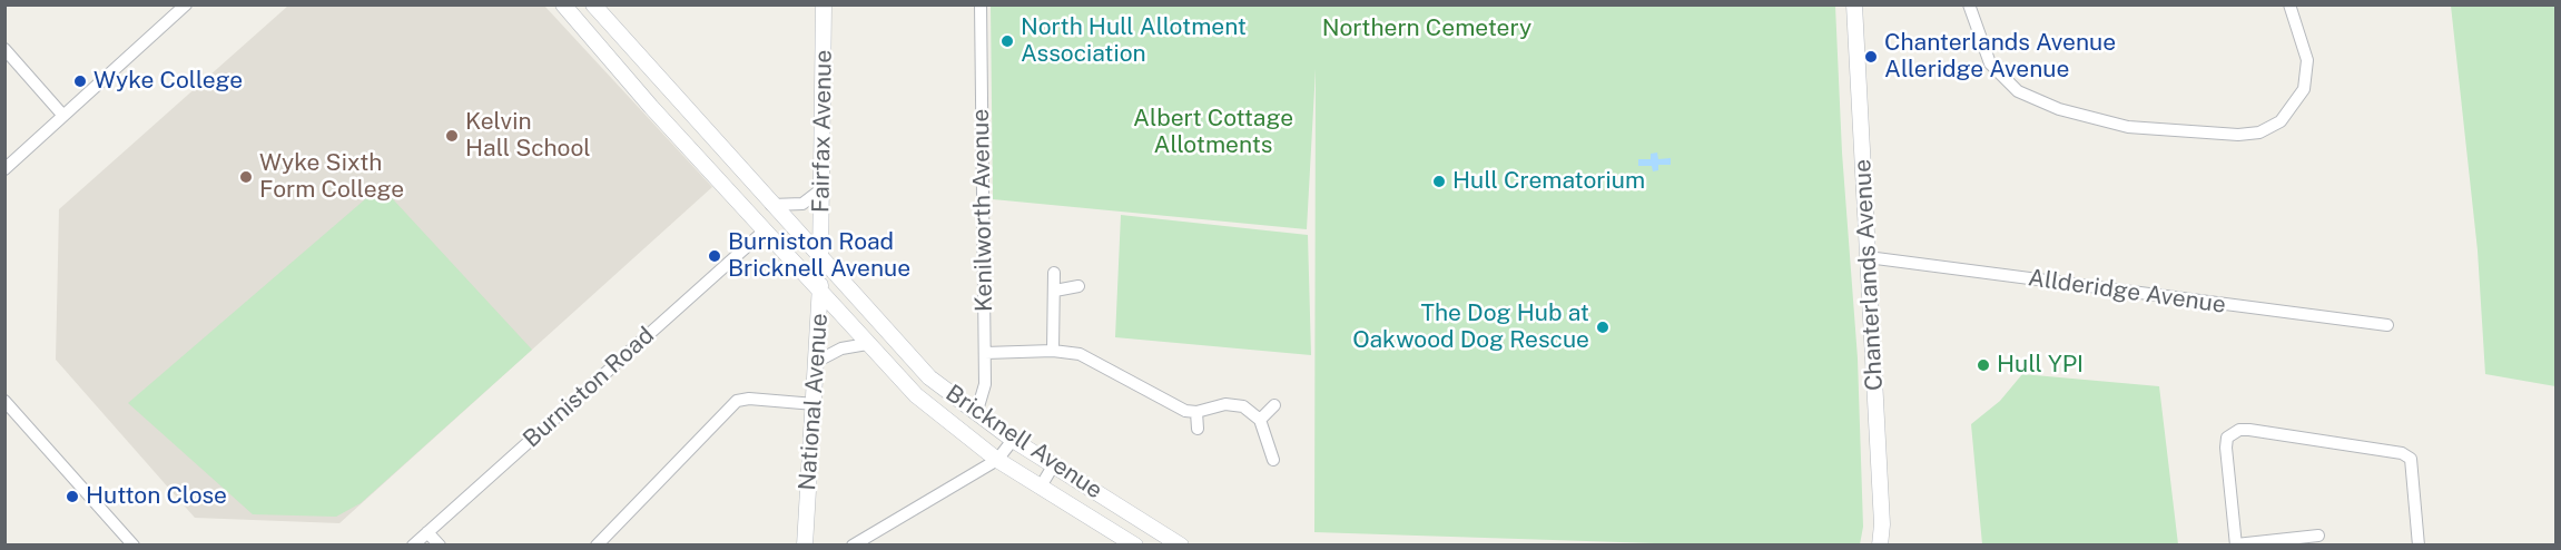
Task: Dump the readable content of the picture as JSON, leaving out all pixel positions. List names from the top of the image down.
{
  "streets": {
    "street": [
      "Fairfax Avenue",
      "Kenilworth Avenue",
      "Chanterlands Avenue",
      "Allderidge Avenue",
      "Burniston Road",
      "National Avenue",
      "Bricknell Avenue"
    ]
  },
  "crossings": [
    ["Fairfax Avenue", "National Avenue"],
    ["Fairfax Avenue", "Bricknell Avenue"],
    ["Kenilworth Avenue", "Bricknell Avenue"],
    ["Chanterlands Avenue", "Allderidge Avenue"],
    ["Burniston Road", "Bricknell Avenue"],
    ["National Avenue", "Bricknell Avenue"]
  ],
  "parks": ["Northern Cemetery", "Albert Cottage Allotments"],
  "places": [
    "North Hull Allotment Association",
    "Chanterlands Avenue Alleridge Avenue",
    "Wyke College",
    "Kelvin Hall School",
    "Wyke Sixth Form College",
    "Hull Crematorium",
    "Burniston Road Bricknell Avenue",
    "The Dog Hub at Oakwood Dog Rescue",
    "Hull YPI",
    "Hutton Close"
  ]
}
